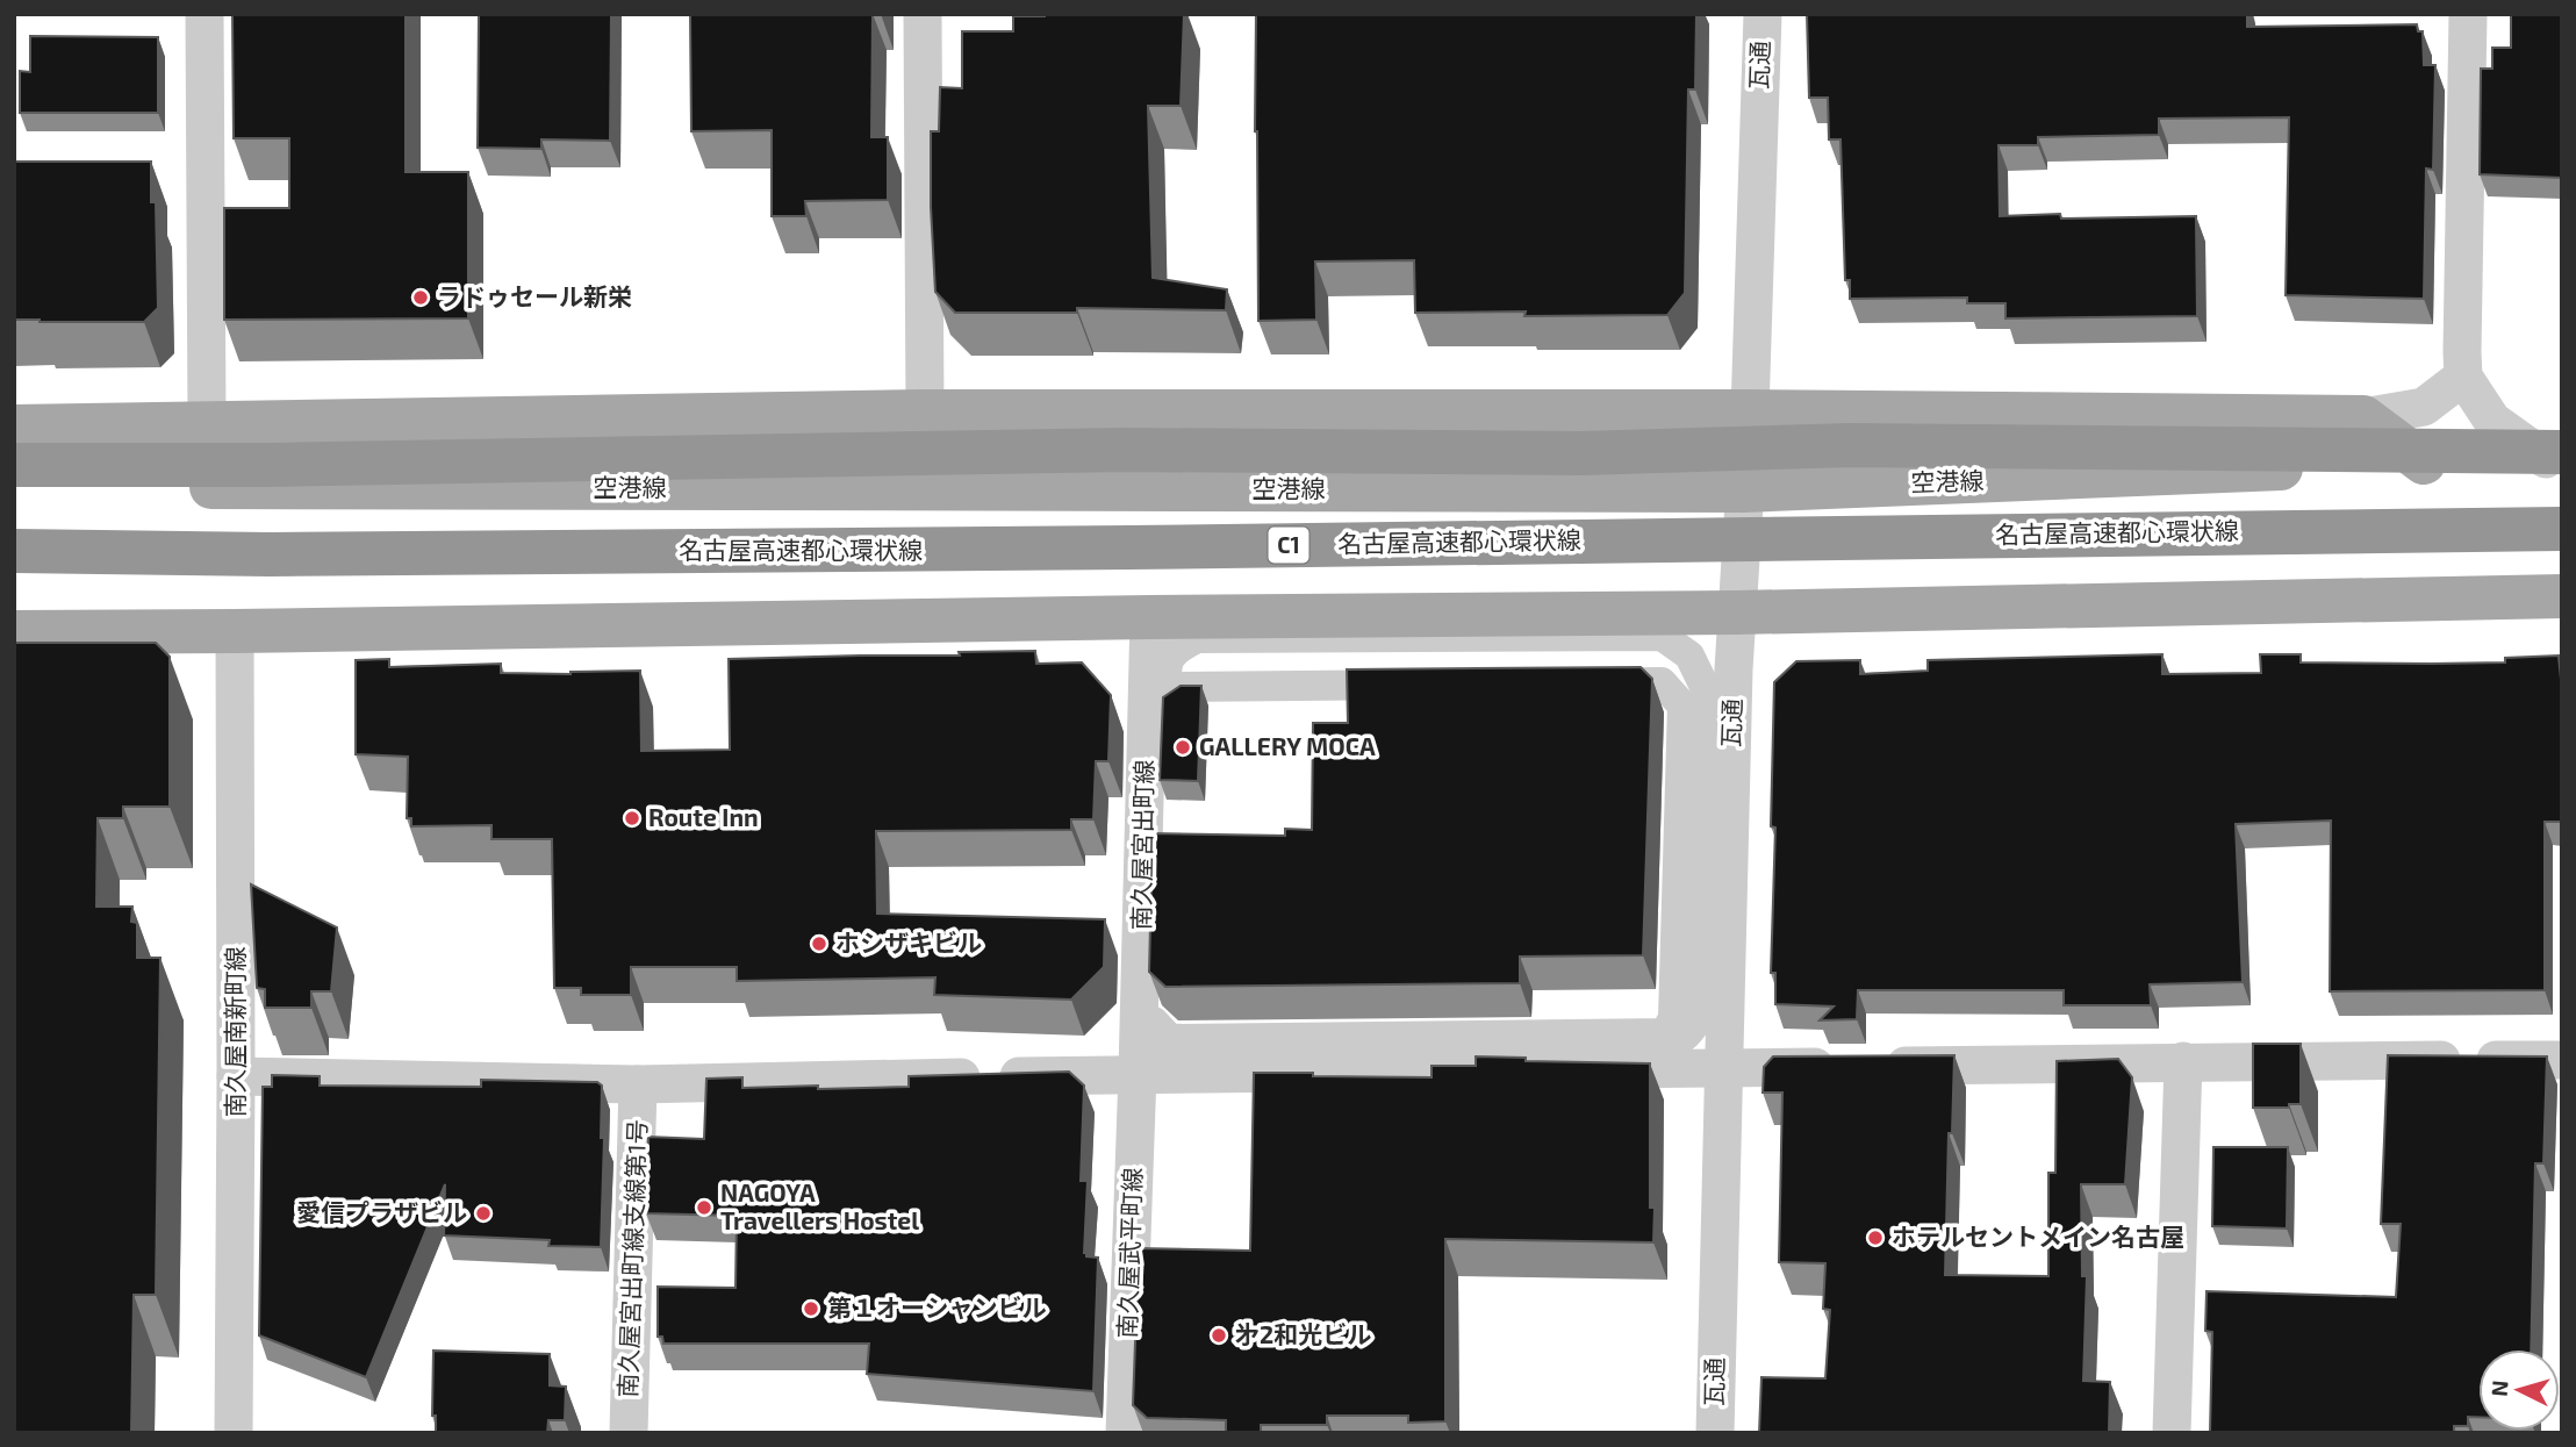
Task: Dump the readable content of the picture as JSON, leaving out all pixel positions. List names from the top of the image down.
{
  "streets": {
    "highway": ["名古屋高速都心環状線", "C1"],
    "main road": ["空港線"],
    "street": [
      "瓦通",
      "南久屋宮出町線",
      "南久屋南新町線",
      "南久屋武平町線",
      "南久屋宮出町線支線第1号"
    ]
  },
  "crossings": [
    ["瓦通", "空港線"],
    ["南久屋宮出町線", "南久屋武平町線"]
  ],
  "places": [
    "ラドゥセール新栄",
    "GALLERY MOCA",
    "Route Inn",
    "ホシザキビル",
    "NAGOYA Travellers Hostel",
    "愛信プラザビル",
    "ホテルセントメイン名古屋",
    "第１オーシャンビル",
    "㐧2和光ビル"
  ],
  "north": "left"
}
